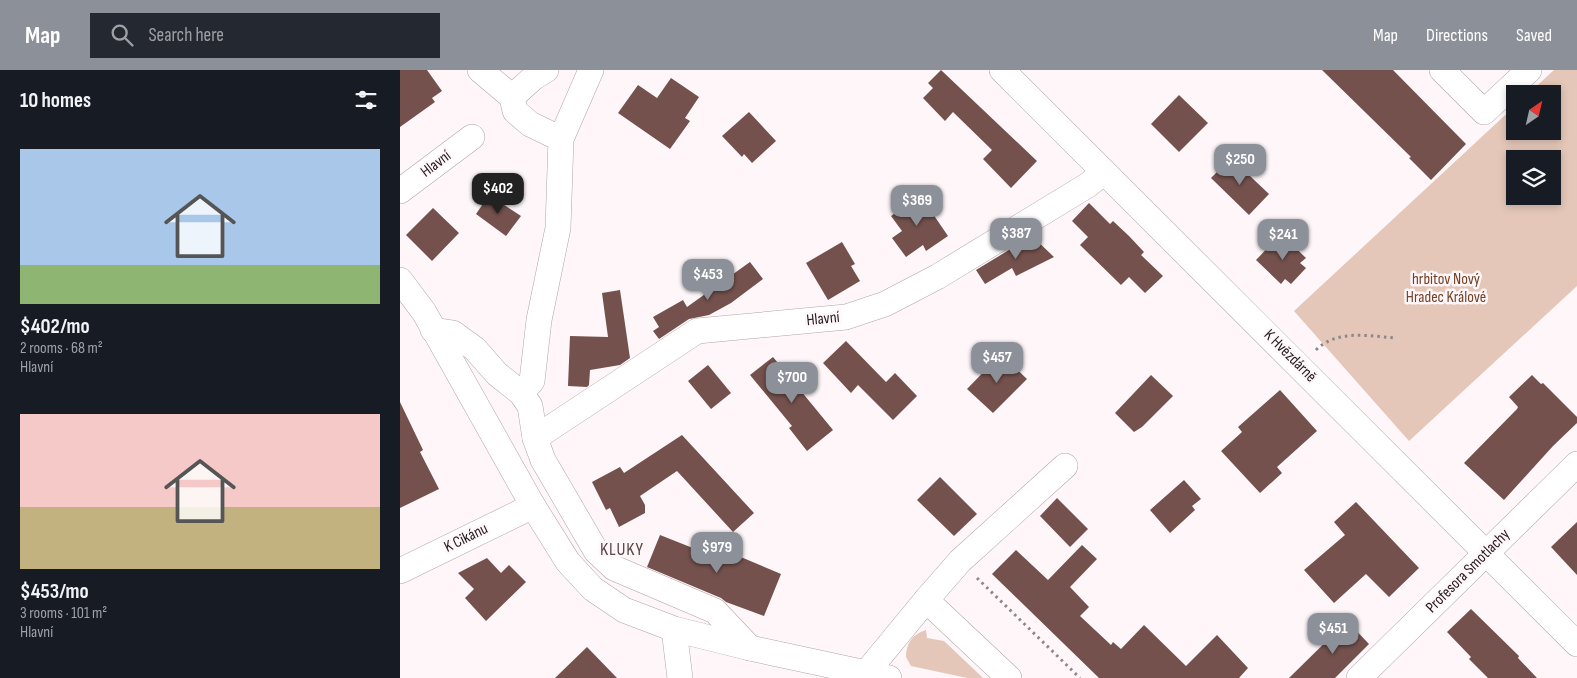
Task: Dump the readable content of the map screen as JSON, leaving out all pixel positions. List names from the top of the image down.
{
  "streets": {
    "street": [
      "Hlavní",
      "K Hvězdárně",
      "K Cikánu",
      "Profesora Smotlachy"
    ]
  },
  "crossings": [
    ["Hlavní", "K Hvězdárně"],
    ["K Hvězdárně", "Profesora Smotlachy"]
  ],
  "districts": ["KLUKY"],
  "parks": ["hrbitov Nový Hradec Králové"],
  "north": "top right",
  "page": {
    "header": "Map",
    "search": "Search here",
    "nav": ["Map", "Directions", "Saved"],
    "heading": "10 homes",
    "list": [
      {
        "name": "$402/mo",
        "note": "2 rooms · 68 m² · Hlavní"
      },
      {
        "name": "$453/mo",
        "note": "3 rooms · 101 m² · Hlavní"
      }
    ],
    "price": [
      "$250",
      "$402",
      "$369",
      "$387",
      "$241",
      "$453",
      "$457",
      "$700",
      "$979",
      "$451"
    ]
  }
}
